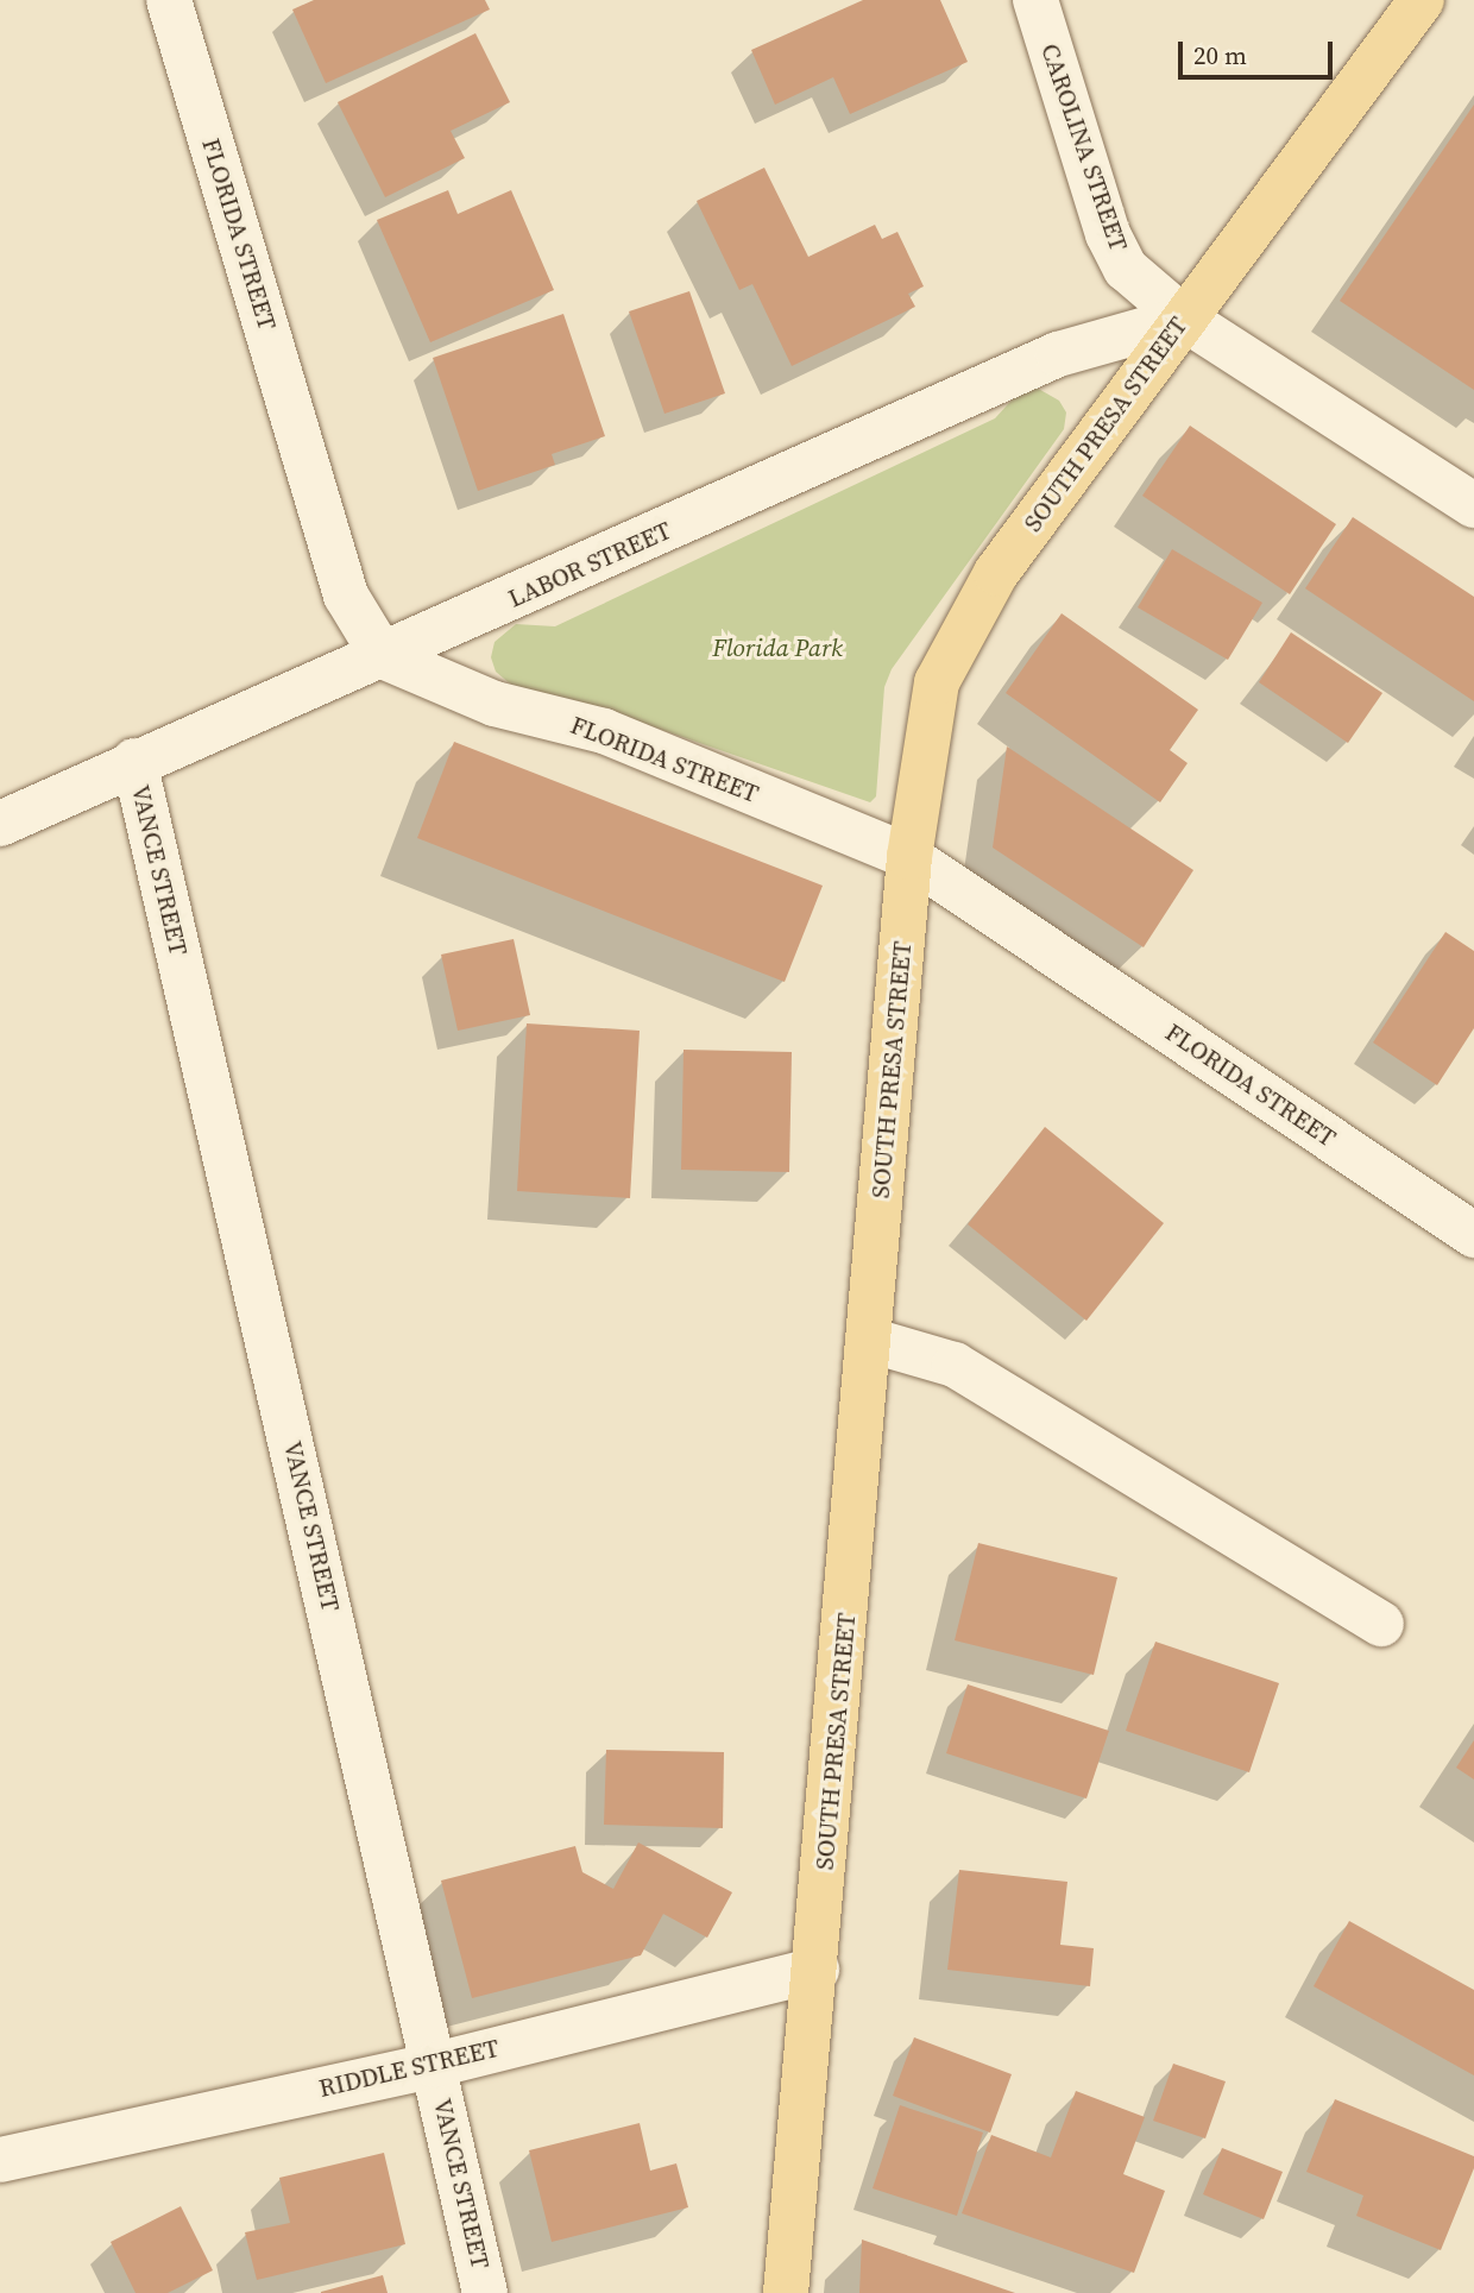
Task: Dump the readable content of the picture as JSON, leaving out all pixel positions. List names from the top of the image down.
{
  "streets": {
    "main road": ["SOUTH PRESA STREET"],
    "street": [
      "CAROLINA STREET",
      "FLORIDA STREET",
      "LABOR STREET",
      "VANCE STREET",
      "RIDDLE STREET"
    ]
  },
  "crossings": [
    ["CAROLINA STREET", "SOUTH PRESA STREET"],
    ["CAROLINA STREET", "LABOR STREET"],
    ["FLORIDA STREET", "SOUTH PRESA STREET"],
    ["FLORIDA STREET", "LABOR STREET"],
    ["SOUTH PRESA STREET", "LABOR STREET"],
    ["SOUTH PRESA STREET", "RIDDLE STREET"],
    ["LABOR STREET", "VANCE STREET"],
    ["VANCE STREET", "RIDDLE STREET"]
  ],
  "parks": ["Florida Park"],
  "scale_bar": "20 m"
}
